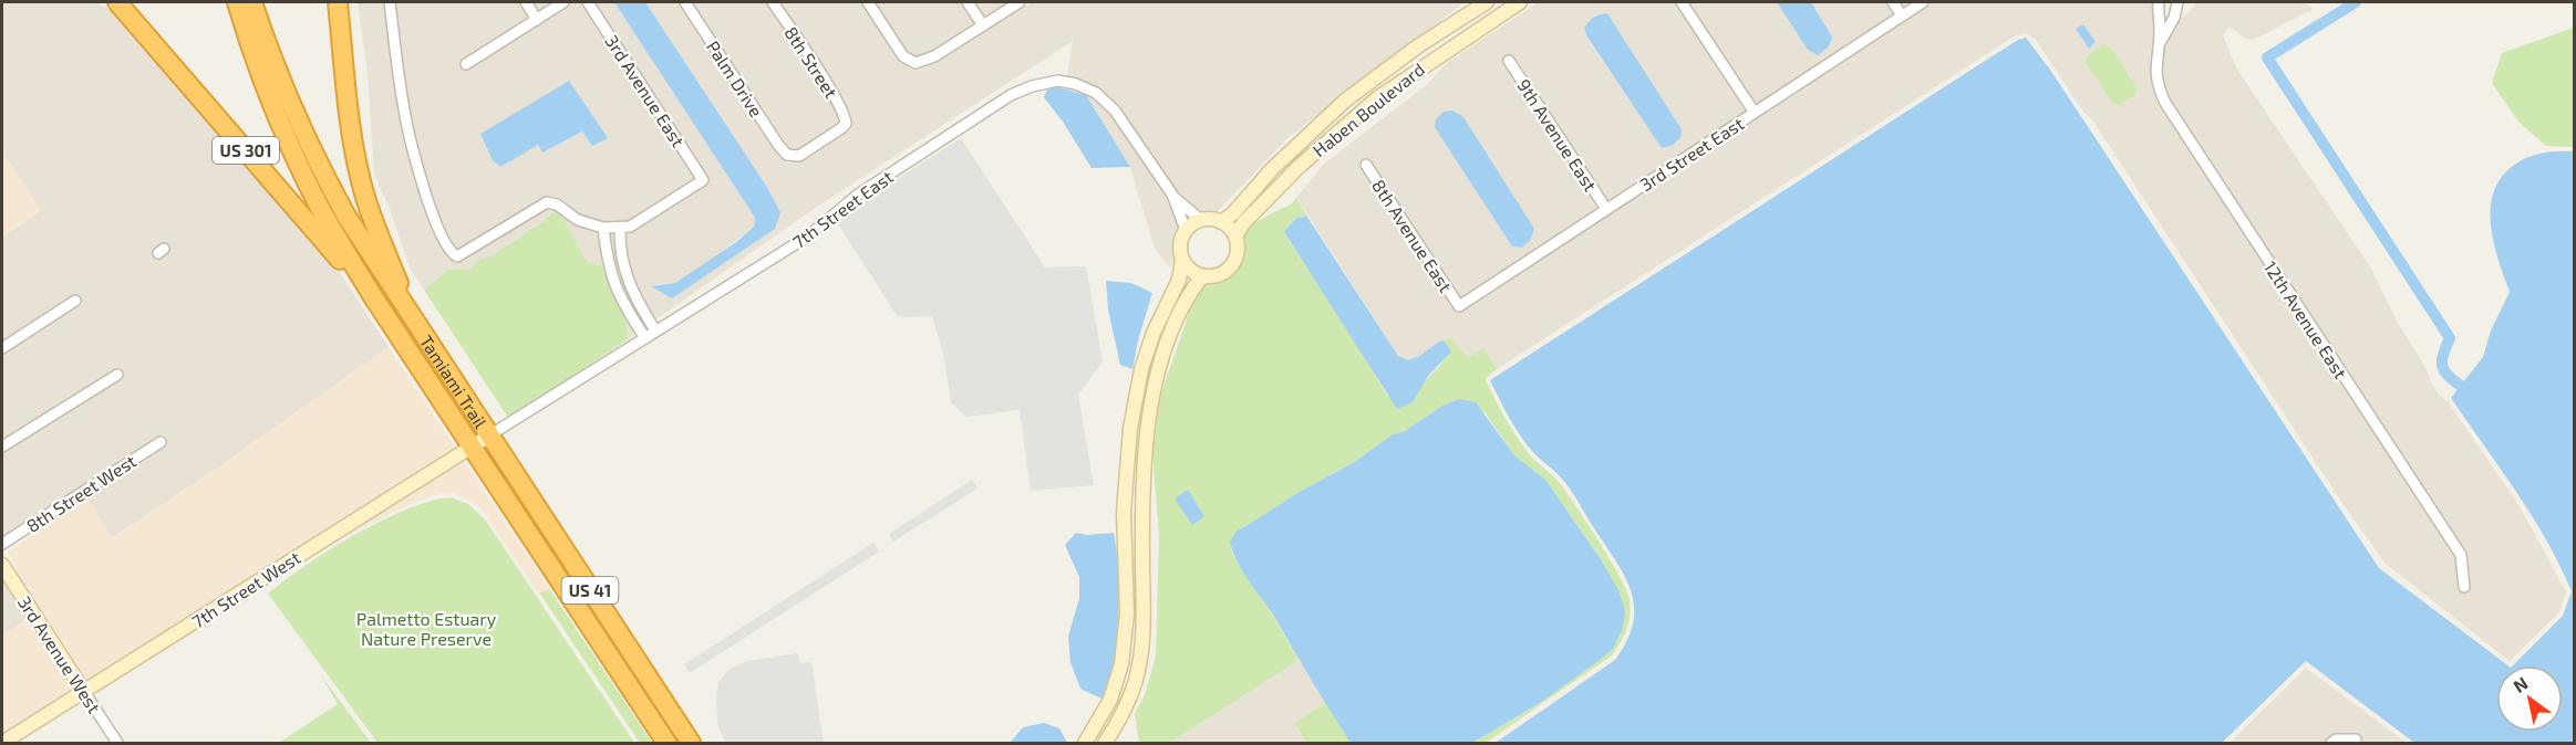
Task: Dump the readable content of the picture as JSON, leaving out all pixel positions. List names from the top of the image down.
{
  "streets": {
    "highway": ["US 301", "Tamiami Trail", "US 41"],
    "street": [
      "8th Street",
      "Palm Drive",
      "3rd Avenue East",
      "Haben Boulevard",
      "9th Avenue East",
      "3rd Street East",
      "7th Street East",
      "8th Avenue East",
      "12th Avenue East",
      "8th Street West",
      "7th Street West",
      "3rd Avenue West"
    ]
  },
  "crossings": [
    ["8th Street", "Palm Drive"],
    ["Haben Boulevard", "7th Street East"],
    ["9th Avenue East", "3rd Street East"],
    ["US 301", "Tamiami Trail"],
    ["3rd Street East", "8th Avenue East"],
    ["7th Street East", "Tamiami Trail"],
    ["7th Street East", "7th Street West"],
    ["Tamiami Trail", "7th Street West"],
    ["7th Street West", "3rd Avenue West"]
  ],
  "parks": ["Palmetto Estuary Nature Preserve"],
  "north": "top left"
}
